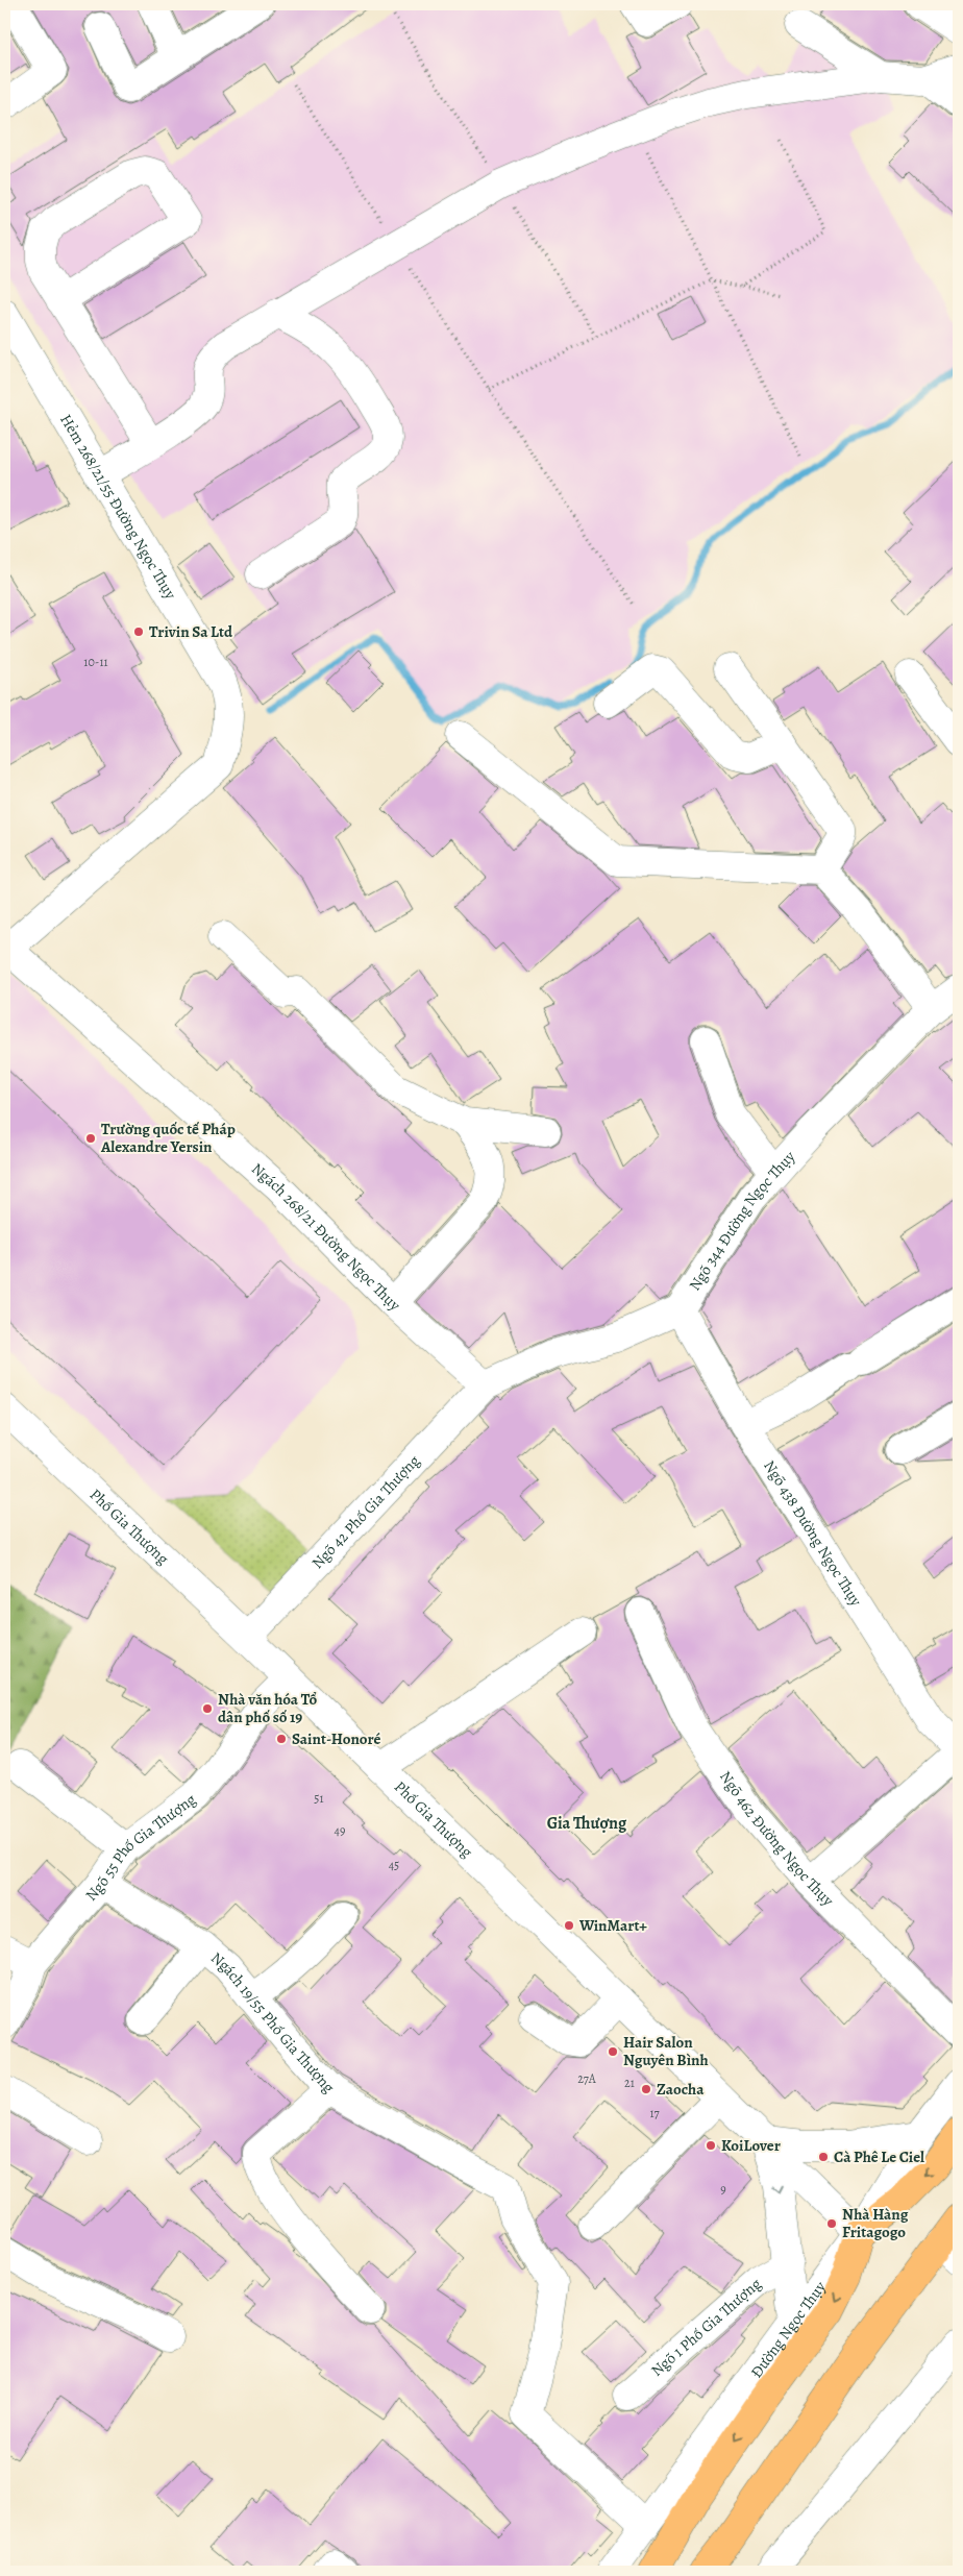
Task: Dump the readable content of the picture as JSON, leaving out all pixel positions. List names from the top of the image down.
{
  "streets": {
    "street": [
      "Hẻm 268/21/55 Đường Ngọc Thụy",
      "Ngõ 344 Đường Ngọc Thụy",
      "Ngách 268/21 Đường Ngọc Thụy",
      "Ngõ 42 Phố Gia Thượng",
      "Phố Gia Thượng",
      "Ngõ 438 Đường Ngọc Thụy",
      "Ngõ 462 Đường Ngọc Thụy",
      "Ngõ 55 Phố Gia Thượng",
      "Ngách 19/55 Phố Gia Thượng",
      "Ngõ 1 Phố Gia Thượng",
      "Đường Ngọc Thụy"
    ]
  },
  "crossings": [
    ["Hẻm 268/21/55 Đường Ngọc Thụy", "Ngách 268/21 Đường Ngọc Thụy"],
    ["Ngõ 344 Đường Ngọc Thụy", "Ngõ 438 Đường Ngọc Thụy"],
    ["Ngách 268/21 Đường Ngọc Thụy", "Ngõ 42 Phố Gia Thượng"],
    ["Ngõ 42 Phố Gia Thượng", "Phố Gia Thượng"],
    ["Phố Gia Thượng", "Ngõ 55 Phố Gia Thượng"],
    ["Phố Gia Thượng", "Đường Ngọc Thụy"],
    ["Ngõ 55 Phố Gia Thượng", "Ngách 19/55 Phố Gia Thượng"],
    ["Ngách 19/55 Phố Gia Thượng", "Đường Ngọc Thụy"]
  ],
  "districts": ["Gia Thượng"],
  "places": [
    "Trivin Sa Ltd",
    "Trường quốc tế Pháp Alexandre Yersin",
    "Nhà văn hóa Tổ dân phố số 19",
    "Saint-Honoré",
    "WinMart+",
    "Hair Salon Nguyên Bình",
    "Zaocha",
    "KoiLover",
    "Cà Phê Le Ciel",
    "Nhà Hàng Fritagogo"
  ],
  "house_numbers": [
    "10-11",
    "51",
    "49",
    "45",
    "27A",
    "21",
    "17",
    "9"
  ]
}
